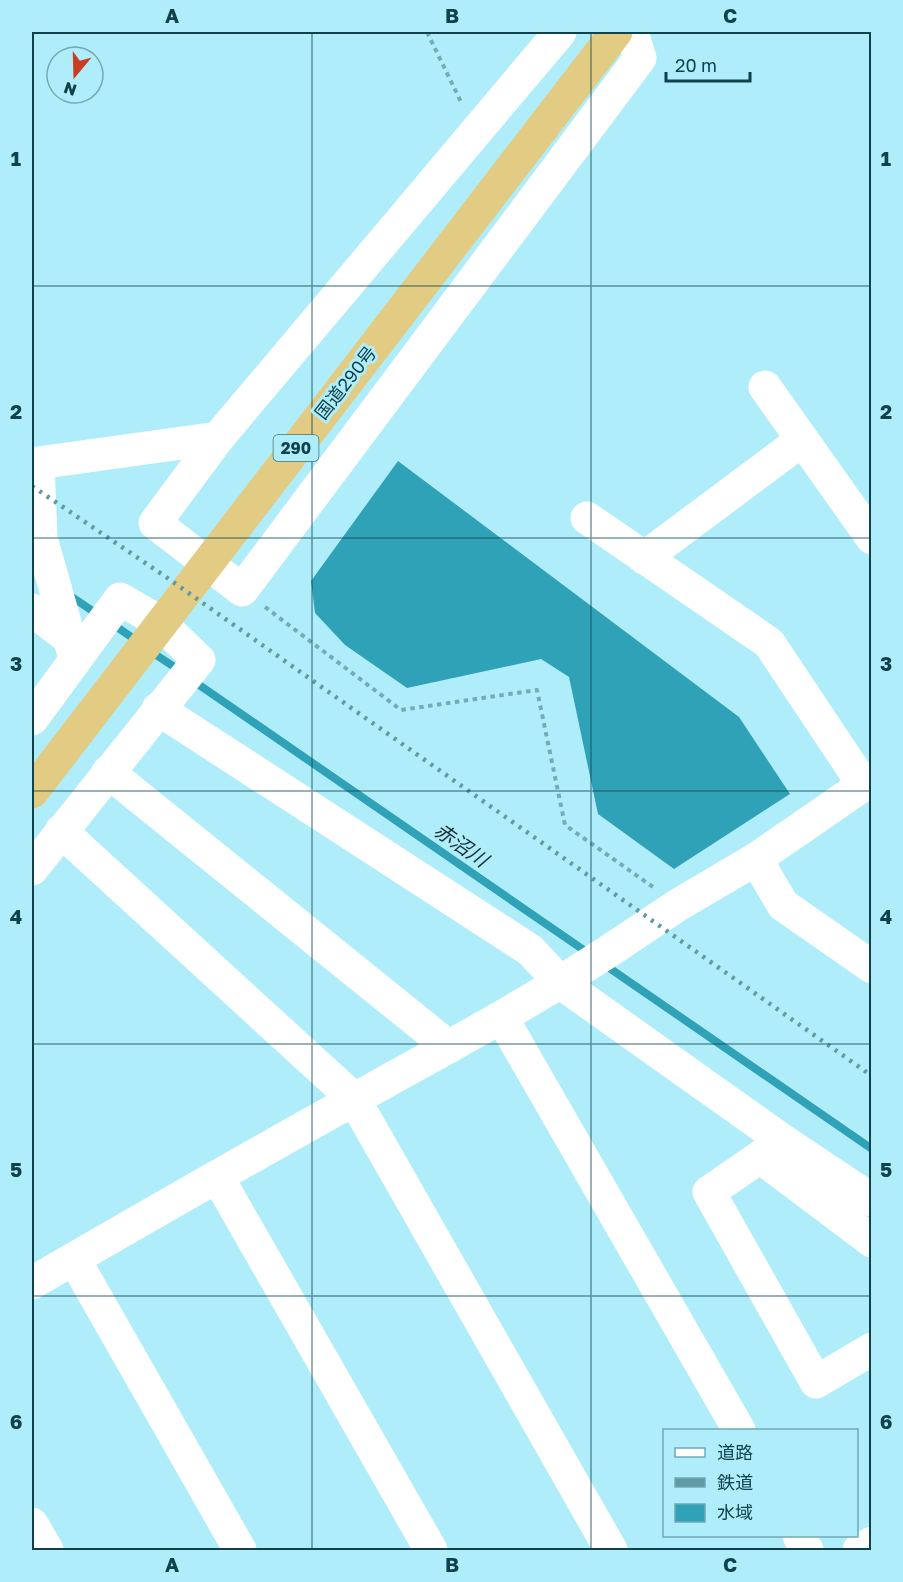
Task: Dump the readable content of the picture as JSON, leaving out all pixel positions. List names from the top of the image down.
{
  "streets": {
    "highway": ["国道290号", "290"]
  },
  "water": ["赤沼川"],
  "legend": ["道路", "鉄道", "水域"],
  "scale_bar": "20 m",
  "north": "bottom",
  "grid": {
    "columns": ["A", "B", "C"],
    "rows": [
      "1",
      "2",
      "3",
      "4",
      "5",
      "6"
    ]
  }
}
